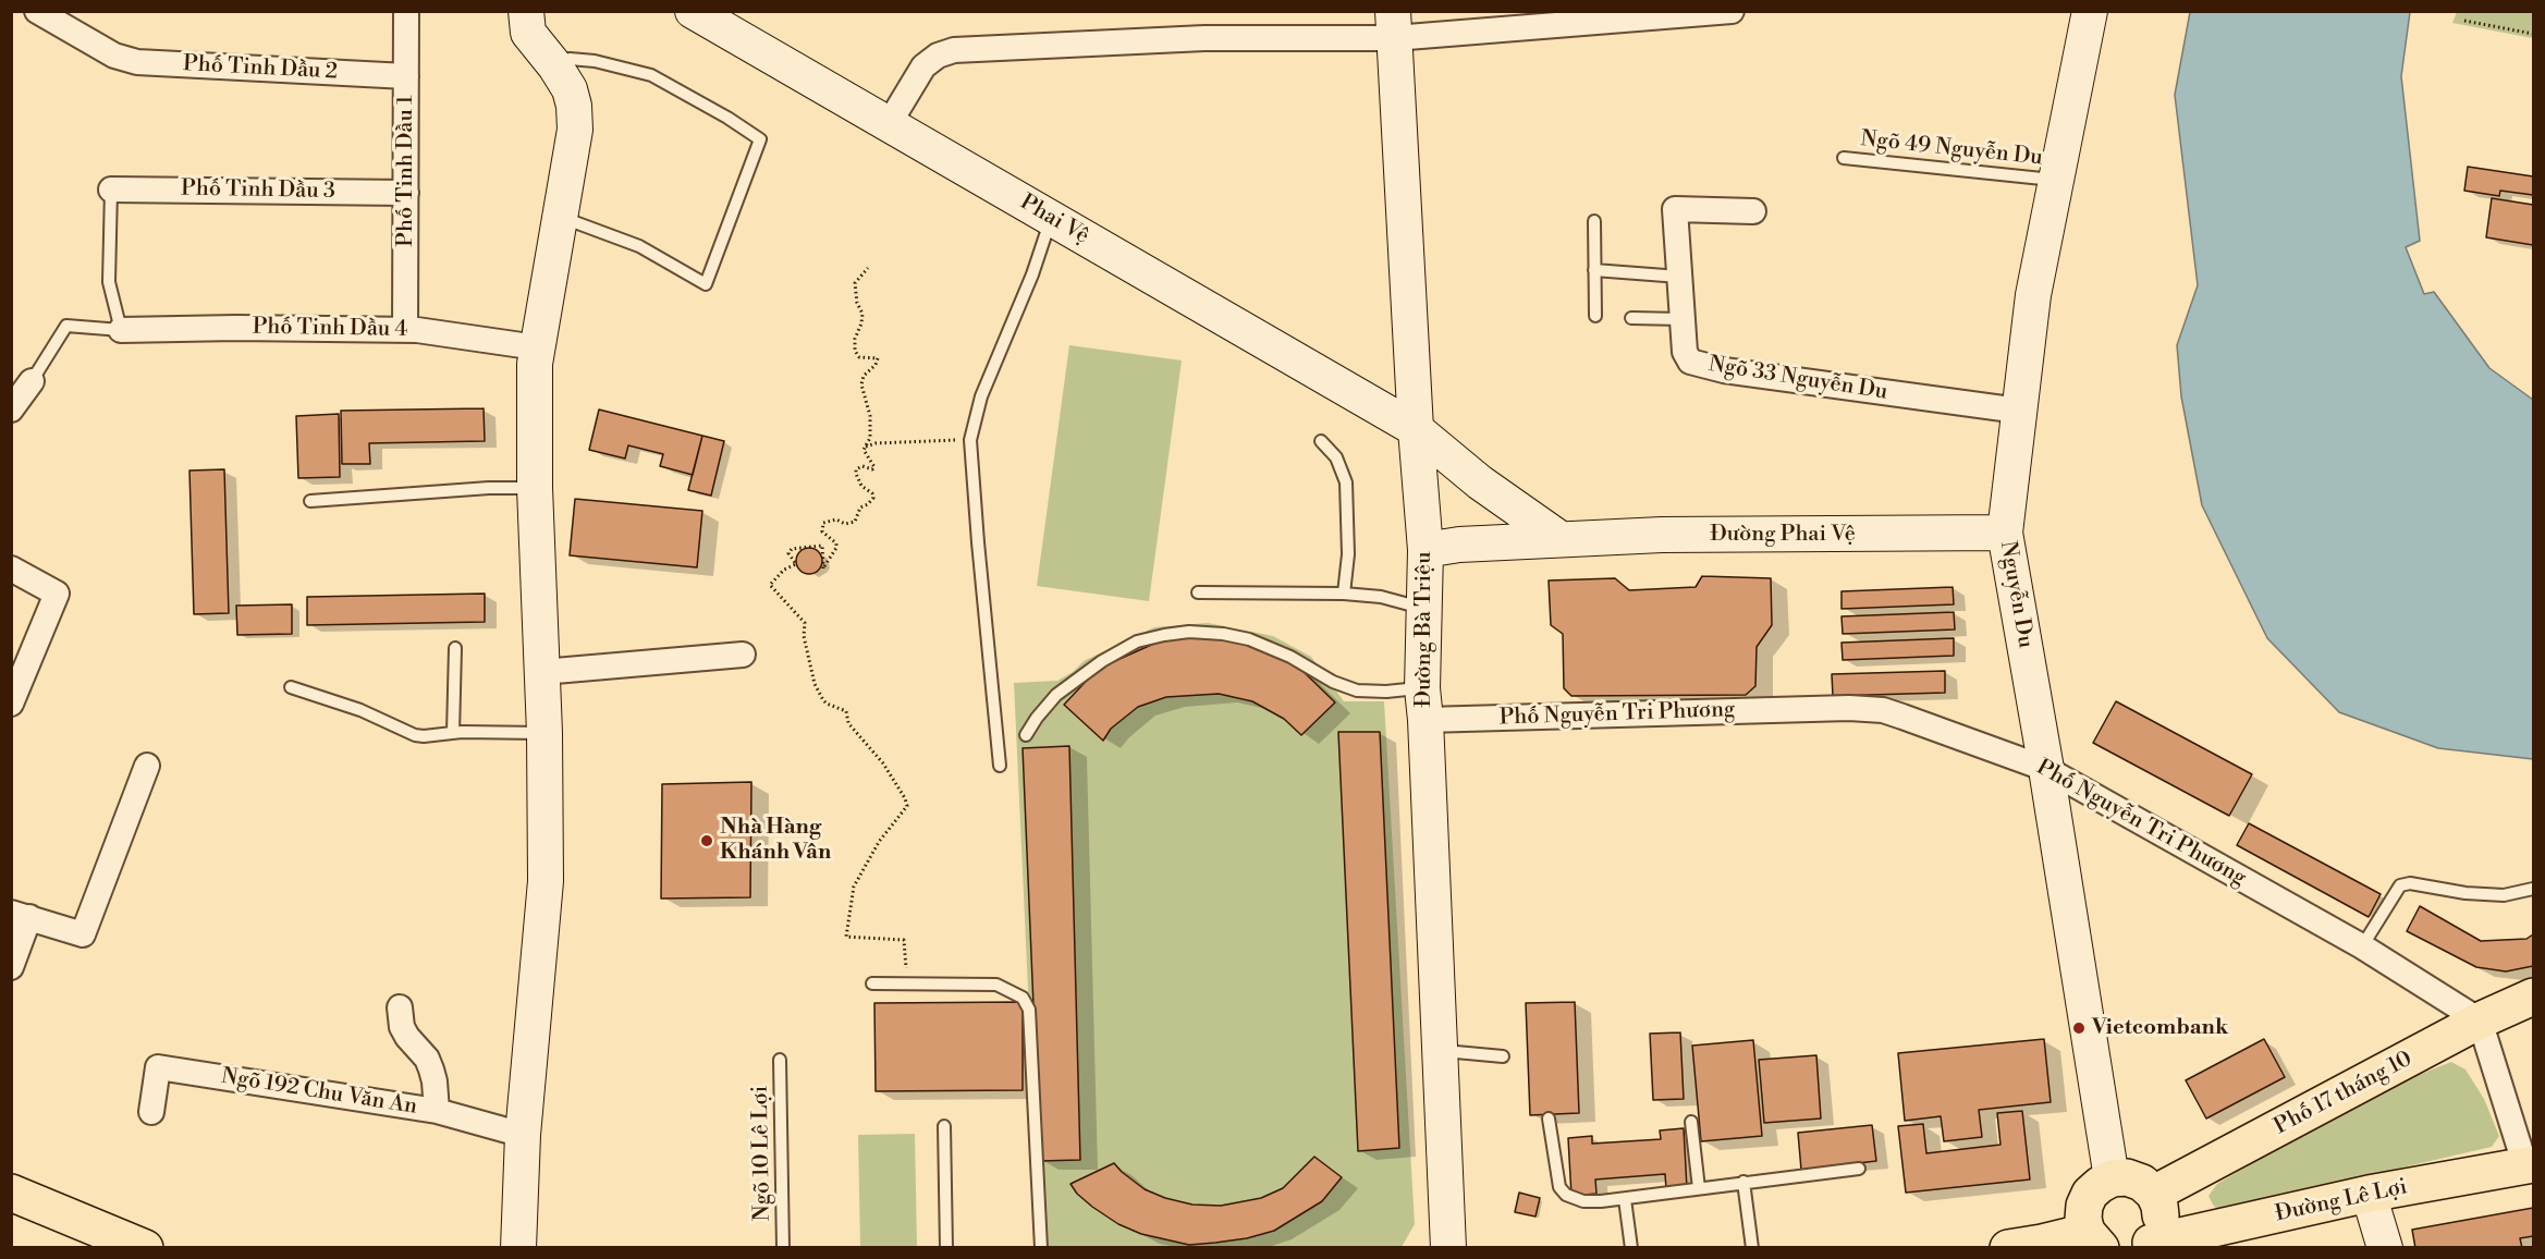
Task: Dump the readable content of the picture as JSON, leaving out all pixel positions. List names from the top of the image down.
{
  "streets": {
    "main road": ["Phố 17 tháng 10", "Đường Lê Lợi"],
    "street": [
      "Phố Tinh Dầu 2",
      "Phố Tinh Dầu 1",
      "Phố Tinh Dầu 3",
      "Phai Vệ",
      "Phố Tinh Dầu 4",
      "Ngõ 33 Nguyễn Du",
      "Đường Phai Vệ",
      "Nguyễn Du",
      "Đường Bà Triệu",
      "Phố Nguyễn Tri Phương",
      "Ngõ 192 Chu Văn An"
    ],
    "lane": ["Ngõ 49 Nguyễn Du", "Ngõ 10 Lê Lợi"]
  },
  "crossings": [
    ["Phố Tinh Dầu 2", "Phố Tinh Dầu 1"],
    ["Ngõ 49 Nguyễn Du", "Nguyễn Du"],
    ["Phố Tinh Dầu 1", "Phố Tinh Dầu 3"],
    ["Phố Tinh Dầu 1", "Phố Tinh Dầu 4"],
    ["Phai Vệ", "Đường Bà Triệu"],
    ["Ngõ 33 Nguyễn Du", "Nguyễn Du"],
    ["Đường Phai Vệ", "Nguyễn Du"],
    ["Đường Phai Vệ", "Đường Bà Triệu"],
    ["Nguyễn Du", "Phố Nguyễn Tri Phương"],
    ["Đường Bà Triệu", "Phố Nguyễn Tri Phương"],
    ["Phố Nguyễn Tri Phương", "Phố 17 tháng 10"]
  ],
  "places": ["Nhà Hàng Khánh Vân", "Vietcombank"]
}
